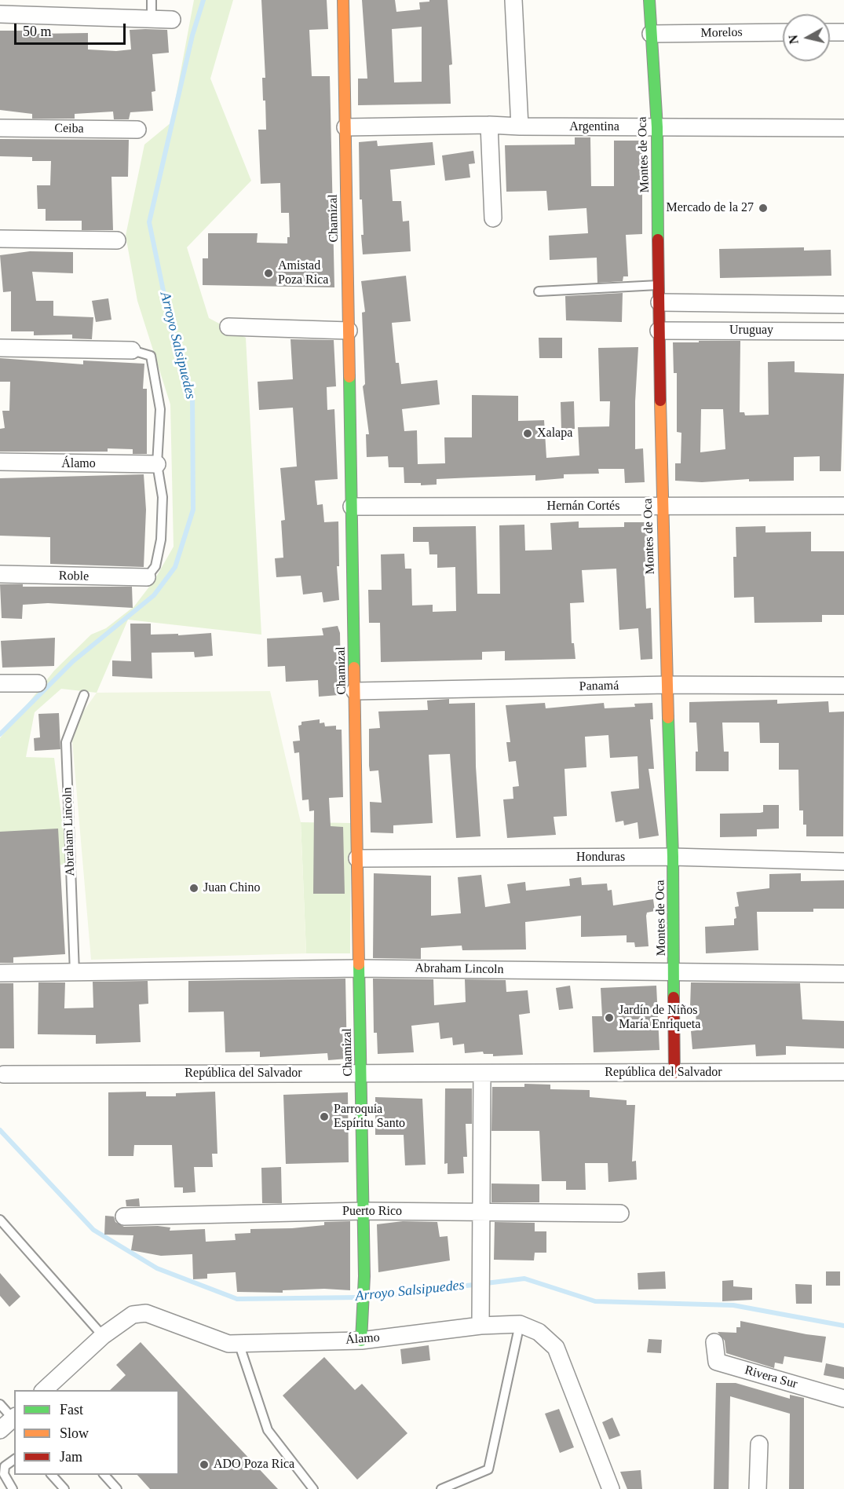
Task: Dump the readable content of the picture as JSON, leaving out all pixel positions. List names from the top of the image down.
{
  "streets": {
    "street": [
      "Morelos",
      "Argentina",
      "Ceiba",
      "Montes de Oca",
      "Chamizal",
      "Uruguay",
      "Álamo",
      "Hernán Cortés",
      "Roble",
      "Panamá",
      "Abraham Lincoln",
      "Honduras",
      "República del Salvador",
      "Puerto Rico",
      "Rivera Sur"
    ]
  },
  "crossings": [
    ["Morelos", "Montes de Oca"],
    ["Argentina", "Montes de Oca"],
    ["Argentina", "Chamizal"],
    ["Montes de Oca", "Uruguay"],
    ["Montes de Oca", "Hernán Cortés"],
    ["Montes de Oca", "Panamá"],
    ["Montes de Oca", "Abraham Lincoln"],
    ["Montes de Oca", "Honduras"],
    ["Montes de Oca", "República del Salvador"],
    ["Chamizal", "Álamo"],
    ["Chamizal", "Hernán Cortés"],
    ["Chamizal", "Panamá"],
    ["Chamizal", "Abraham Lincoln"],
    ["Chamizal", "Honduras"],
    ["Chamizal", "República del Salvador"],
    ["Chamizal", "Puerto Rico"]
  ],
  "water": ["Arroyo Salsipuedes"],
  "places": [
    "Mercado de la 27",
    "Amistad Poza Rica",
    "Xalapa",
    "Juan Chino",
    "Jardín de Niños María Enriqueta",
    "Parroquia Espíritu Santo",
    "ADO Poza Rica"
  ],
  "legend": ["Fast", "Slow", "Jam"],
  "scale_bar": "50 m",
  "north": "left"
}
